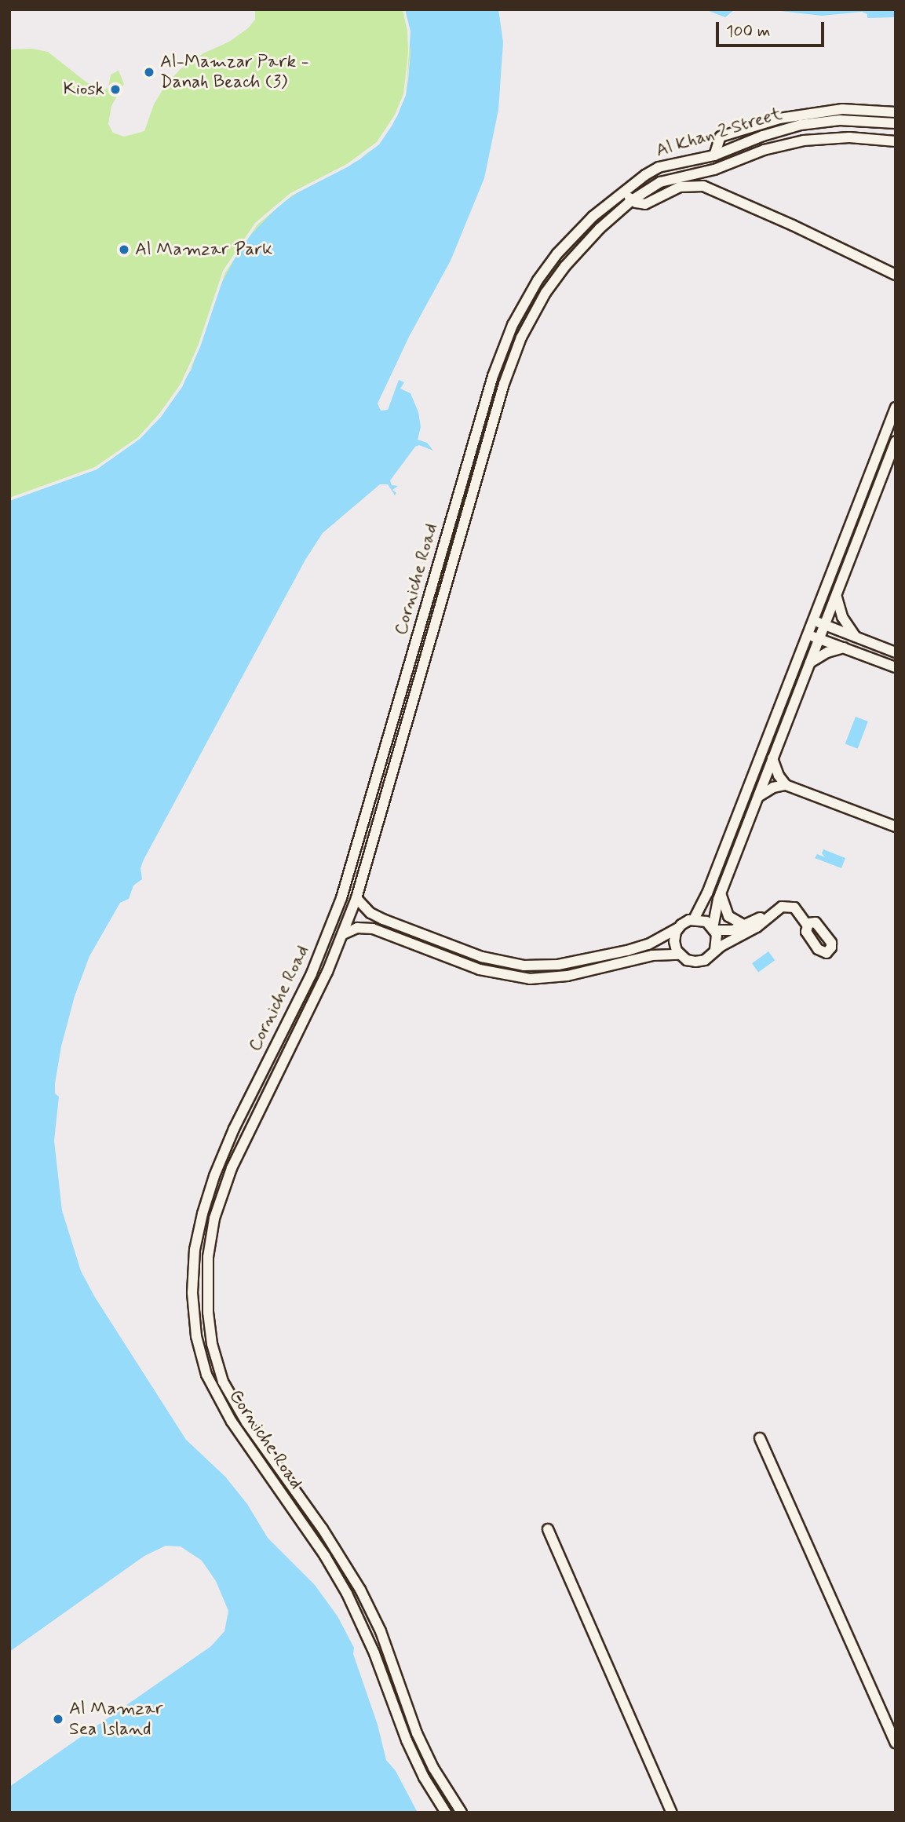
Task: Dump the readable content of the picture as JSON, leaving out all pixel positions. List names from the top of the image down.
{
  "streets": {
    "street": ["Al Khan 2 Street", "Corniche Road"]
  },
  "crossings": [
    ["Al Khan 2 Street", "Corniche Road"]
  ],
  "places": [
    "Al-Mamzar Park - Danah Beach (3)",
    "Kiosk",
    "Al Mamzar Park",
    "Al Mamzar Sea Island"
  ],
  "scale_bar": "100 m"
}
